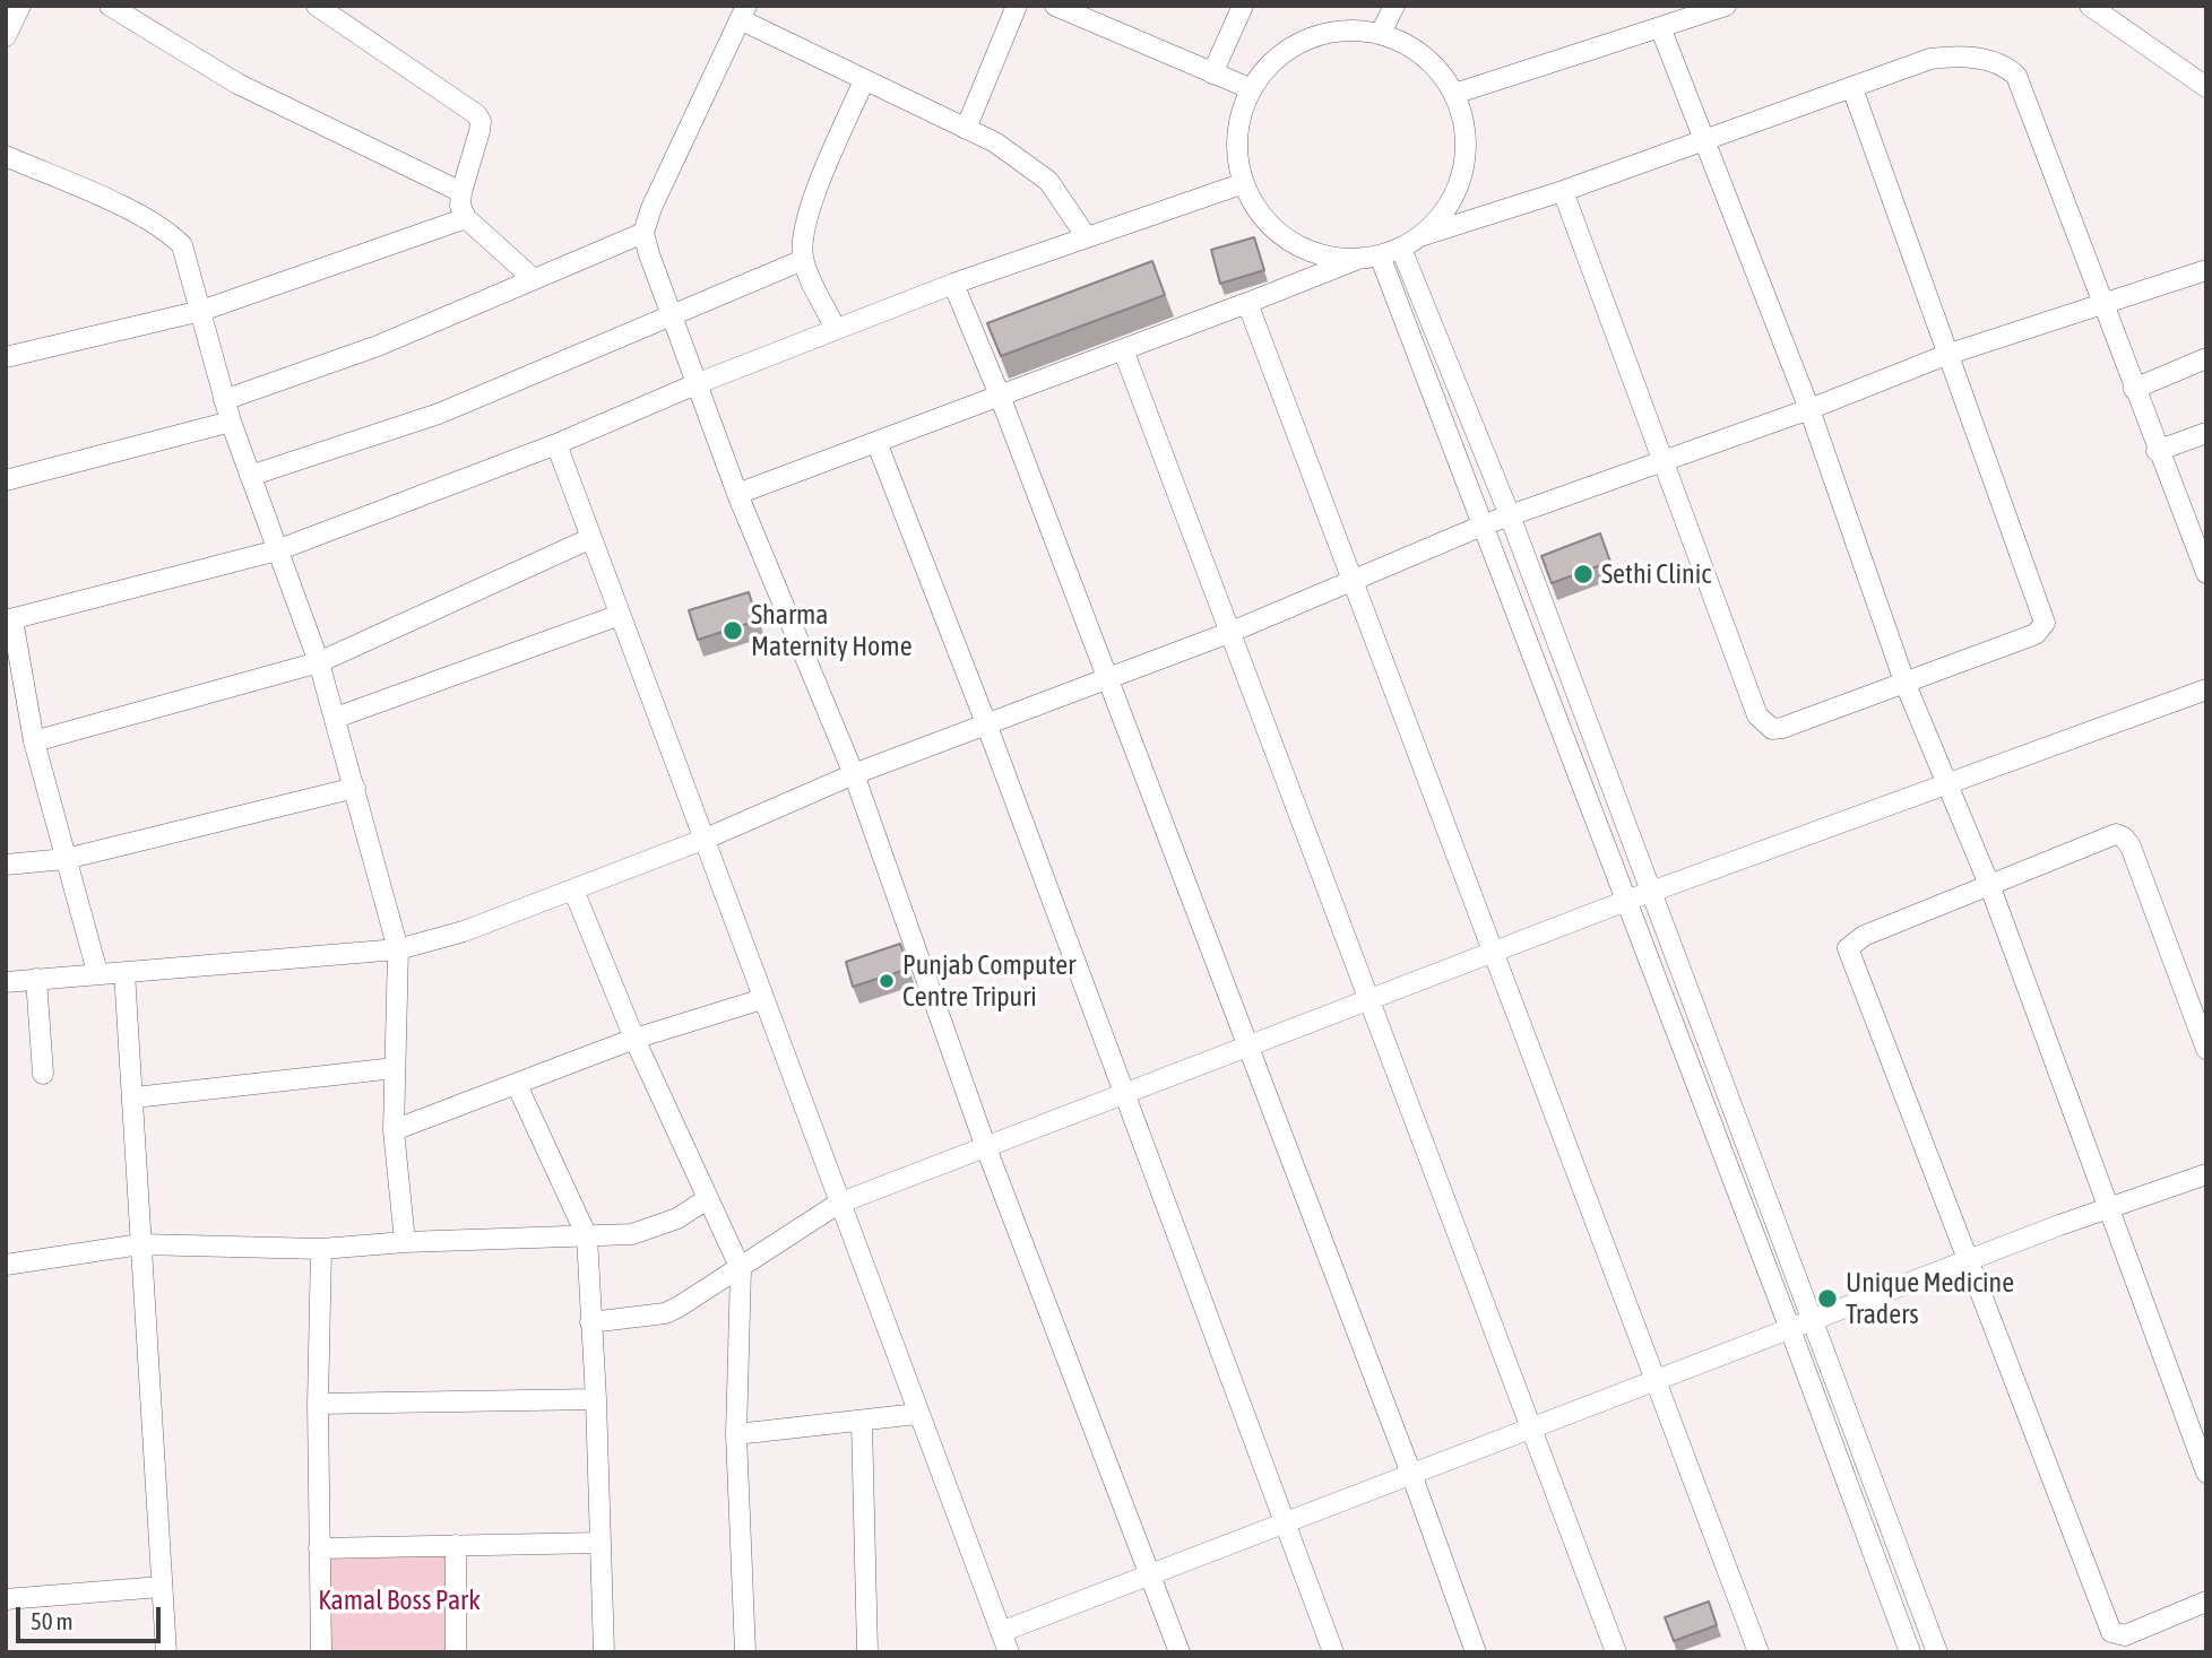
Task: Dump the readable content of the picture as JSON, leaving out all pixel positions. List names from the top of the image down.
{
  "parks": ["Kamal Boss Park"],
  "places": [
    "Sethi Clinic",
    "Sharma Maternity Home",
    "Punjab Computer Centre Tripuri",
    "Unique Medicine Traders"
  ],
  "scale_bar": "50 m"
}
